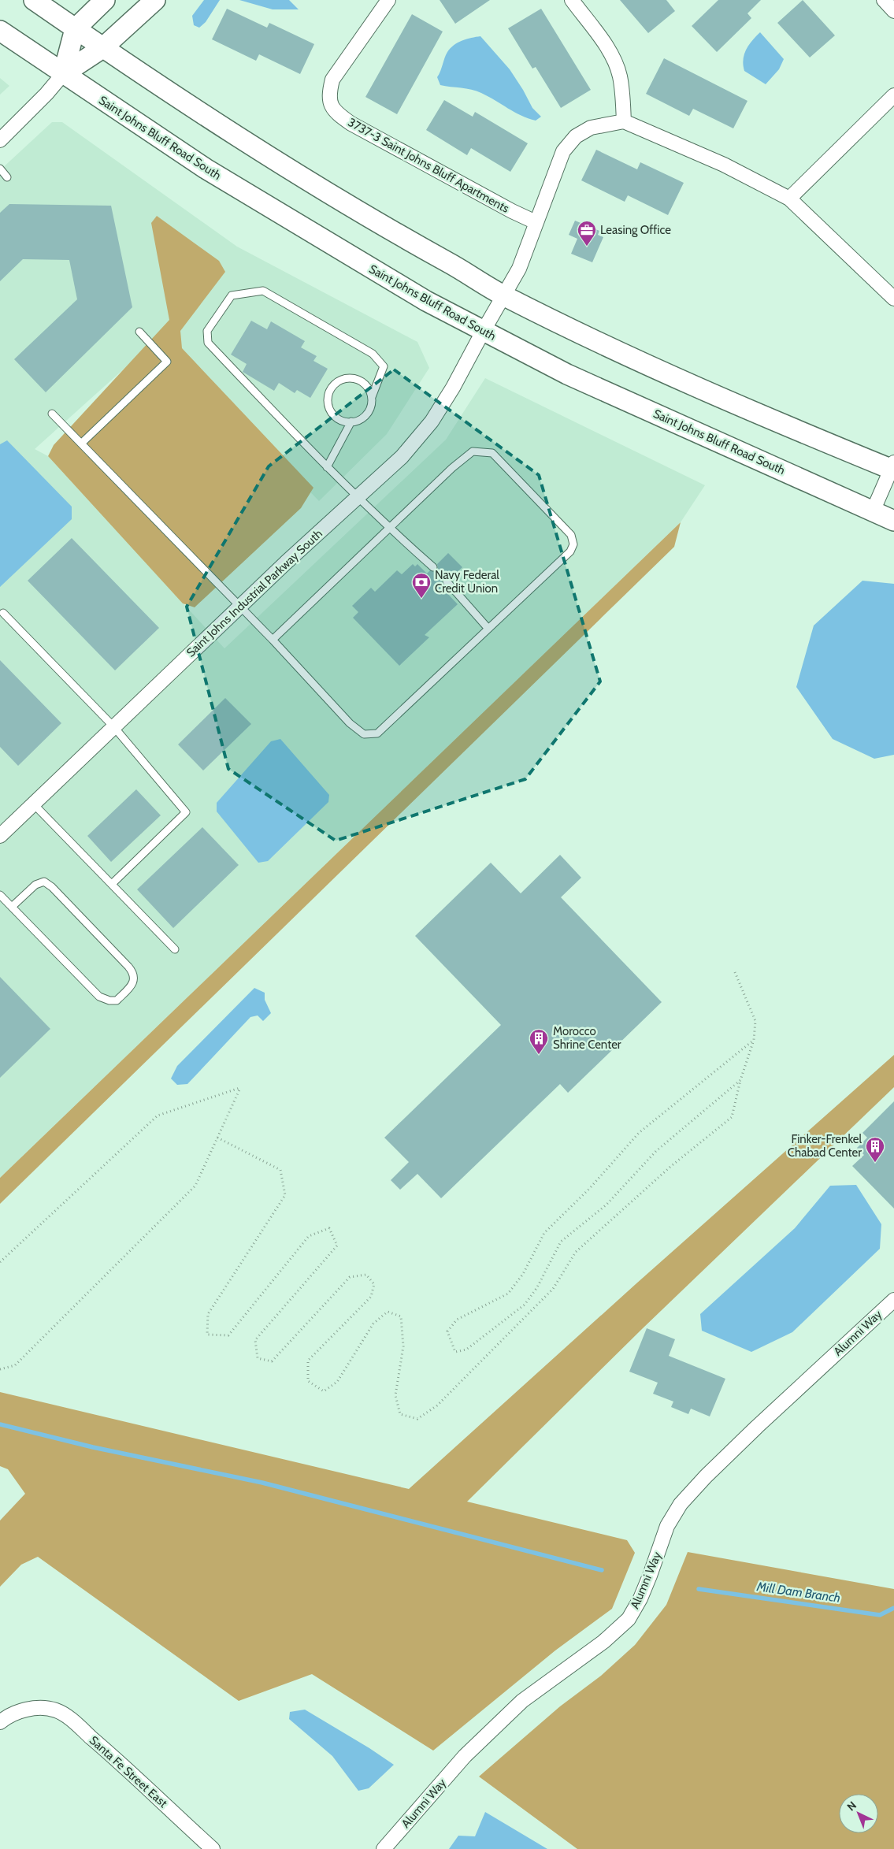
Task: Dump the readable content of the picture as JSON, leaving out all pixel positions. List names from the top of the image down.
{
  "streets": {
    "main road": ["Saint Johns Bluff Road South"],
    "street": [
      "3737-3 Saint Johns Bluff Apartments",
      "Saint Johns Industrial Parkway South",
      "Alumni Way",
      "Santa Fe Street East"
    ]
  },
  "crossings": [
    ["Saint Johns Bluff Road South", "Saint Johns Industrial Parkway South"],
    ["3737-3 Saint Johns Bluff Apartments", "Saint Johns Industrial Parkway South"]
  ],
  "water": ["Mill Dam Branch"],
  "places": {
    "office": ["Leasing Office"],
    "bank": ["Navy Federal Credit Union"],
    "building": ["Morocco Shrine Center", "Finker-Frenkel Chabad Center"]
  },
  "north": "top left"
}
